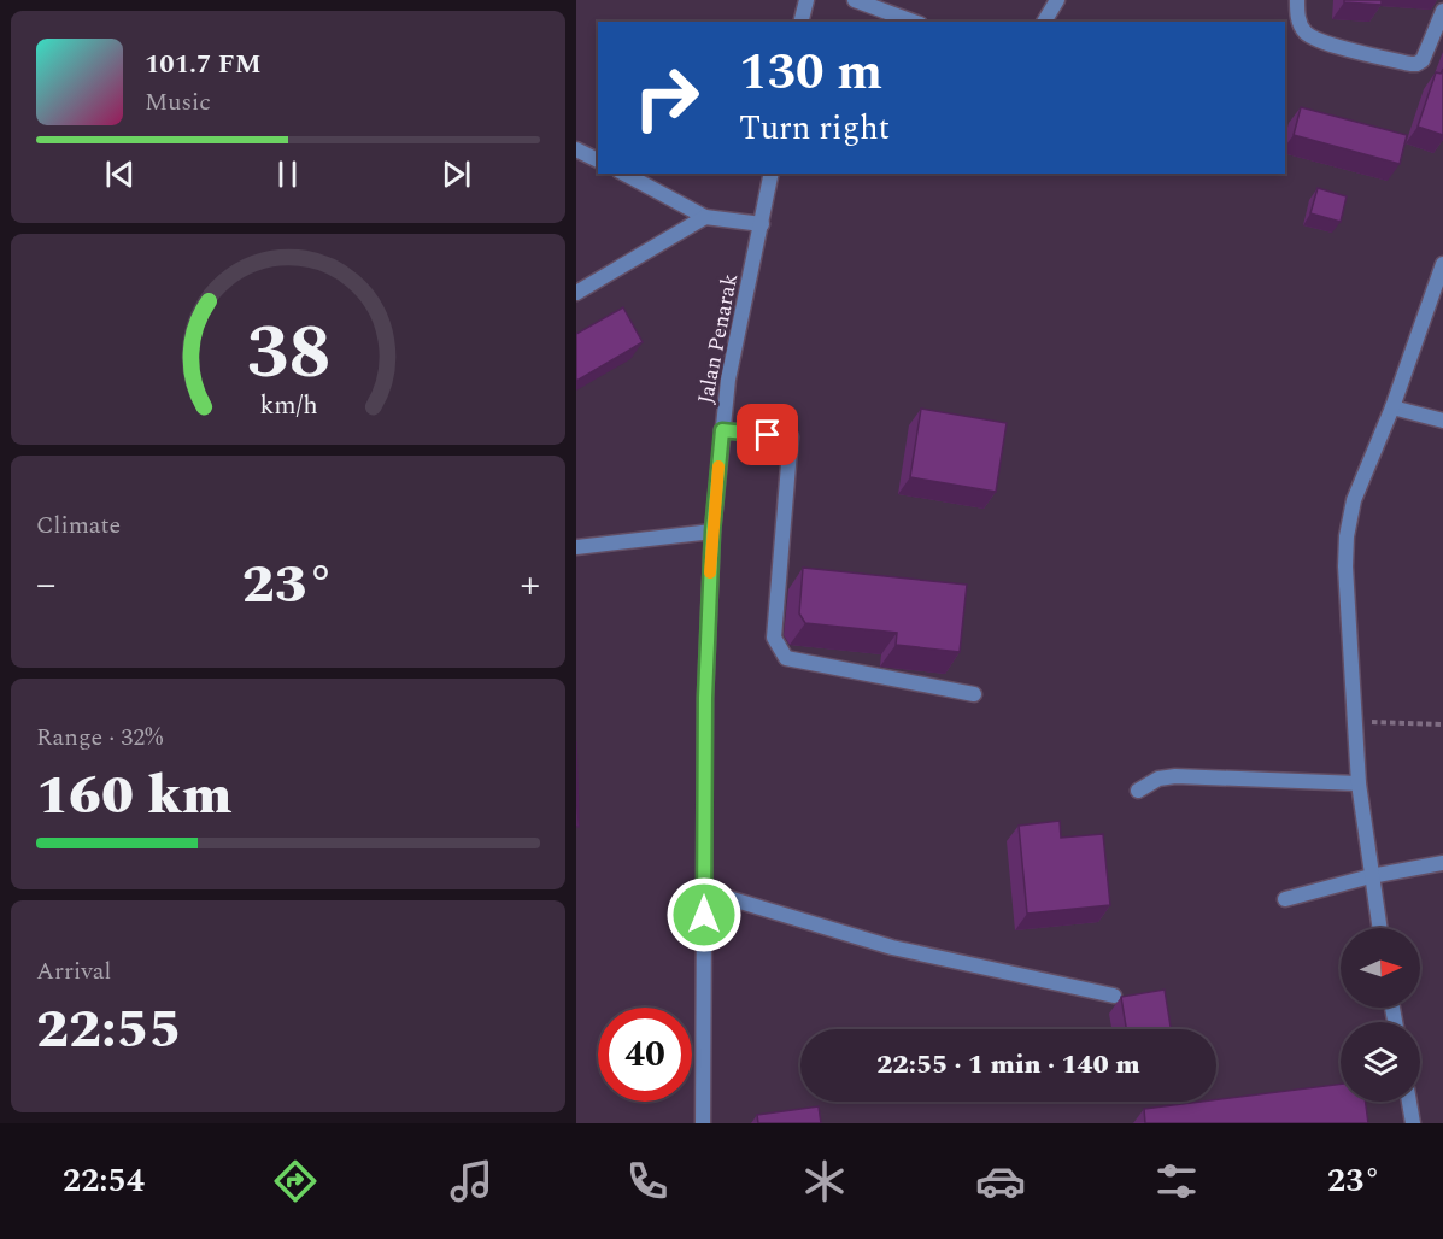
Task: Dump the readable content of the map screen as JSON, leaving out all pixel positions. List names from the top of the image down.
{
  "streets": {
    "street": ["Jalan Penarak"]
  },
  "north": "right",
  "page": {
    "turn": ["130 m", "Turn right"],
    "song": ["101.7 FM", "Music"],
    "tile": [
      "Climate",
      ["Range · 32%", "160 km"],
      ["Arrival", "22:55"]
    ],
    "heat": ["−", "23°", "+"],
    "limit": "40",
    "trip": "22:55 · 1 min · 140 m",
    "tabs": ["22:54", "23°"],
    "gauge": ["38", "km/h"]
  }
}
